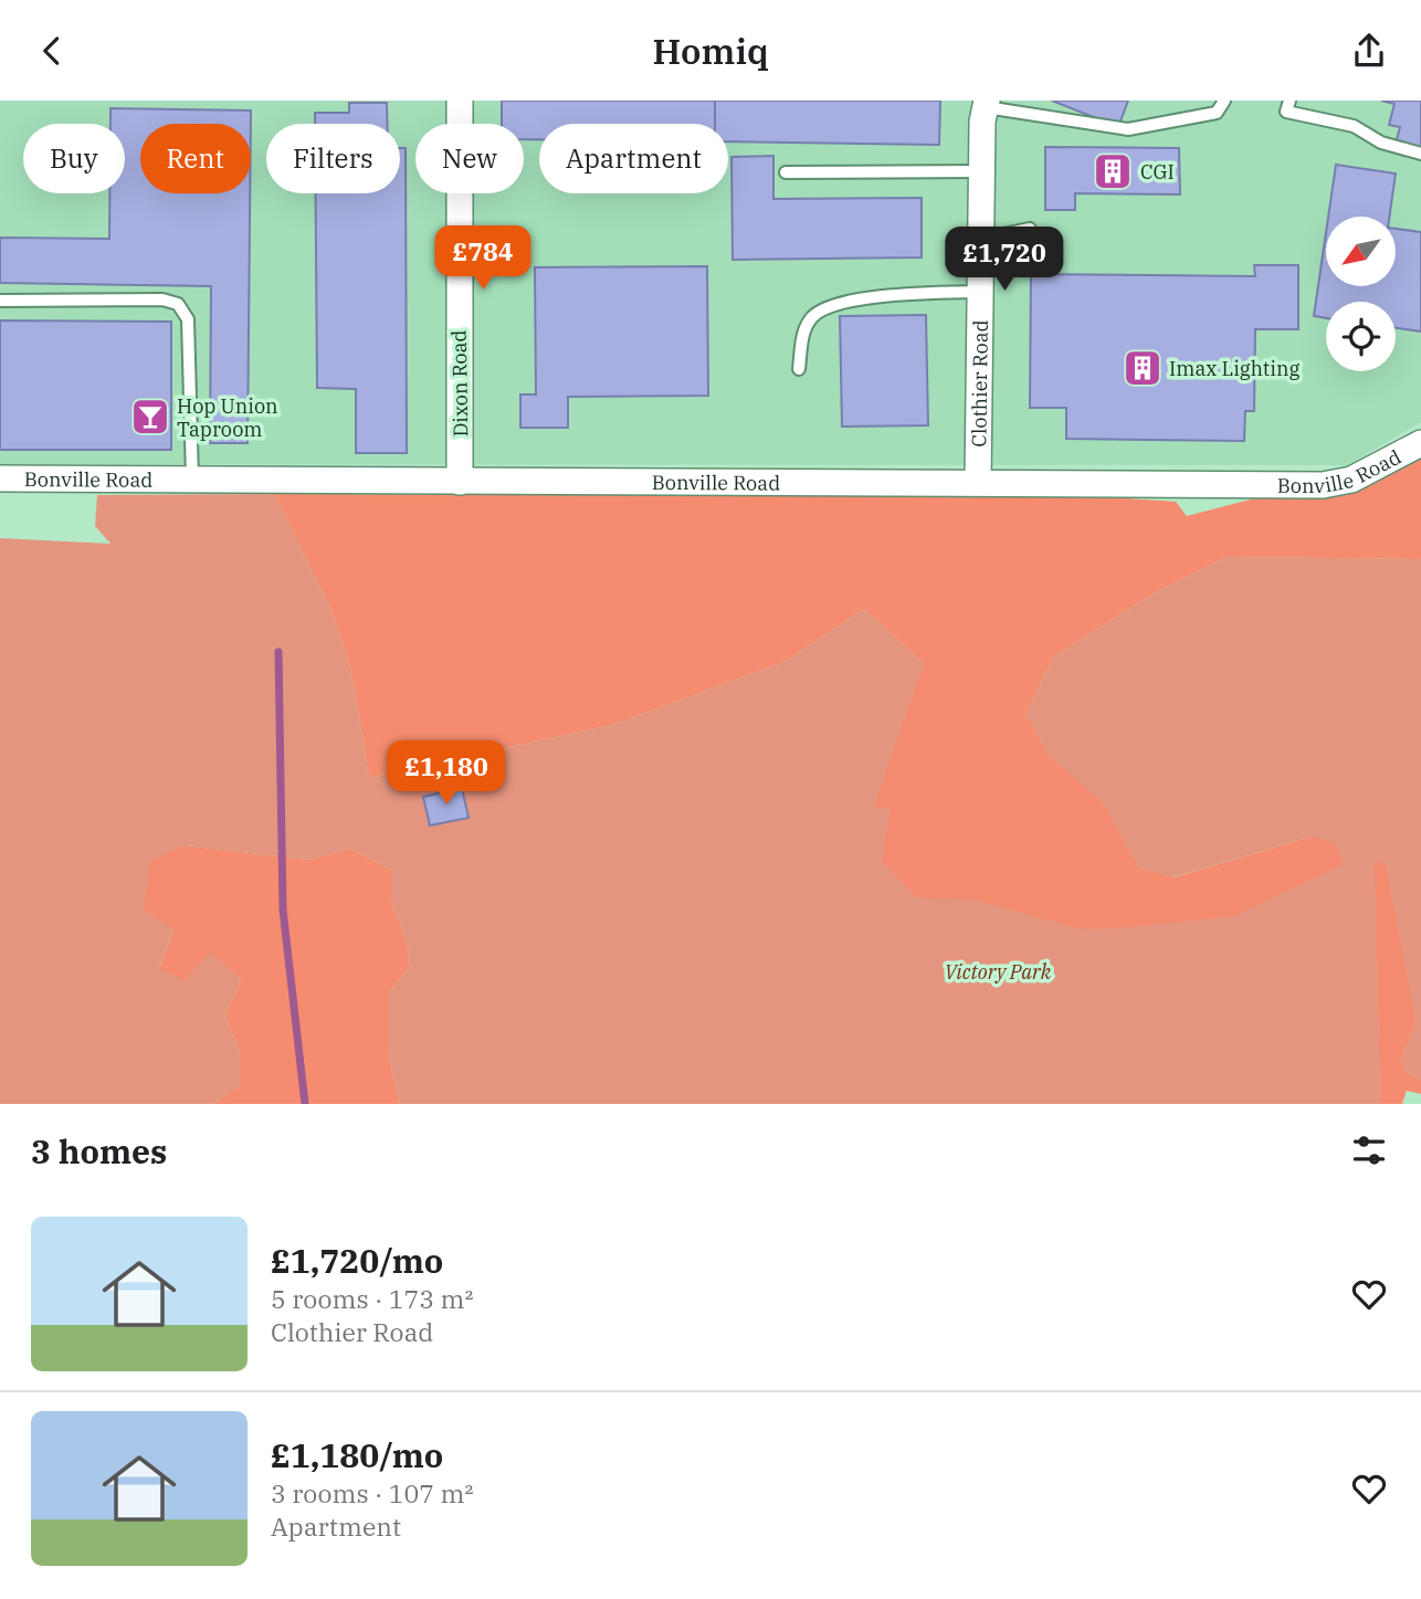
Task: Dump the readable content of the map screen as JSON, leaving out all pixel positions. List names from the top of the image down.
{
  "streets": {
    "street": ["Dixon Road", "Clothier Road", "Bonville Road"]
  },
  "crossings": [
    ["Dixon Road", "Bonville Road"],
    ["Clothier Road", "Bonville Road"]
  ],
  "parks": ["Victory Park"],
  "places": {
    "building": ["CGI", "Imax Lighting"],
    "bar": ["Hop Union Taproom"]
  },
  "north": "bottom left",
  "page": {
    "header": "Homiq",
    "chip": [
      "Buy",
      "Rent",
      "Filters",
      "New",
      "Apartment"
    ],
    "price": ["£784", "£1,720", "£1,180"],
    "heading": "3 homes",
    "list": [
      {
        "name": "£1,720/mo",
        "note": "5 rooms · 173 m² · Clothier Road"
      },
      {
        "name": "£1,180/mo",
        "note": "3 rooms · 107 m² · Apartment"
      }
    ]
  }
}
